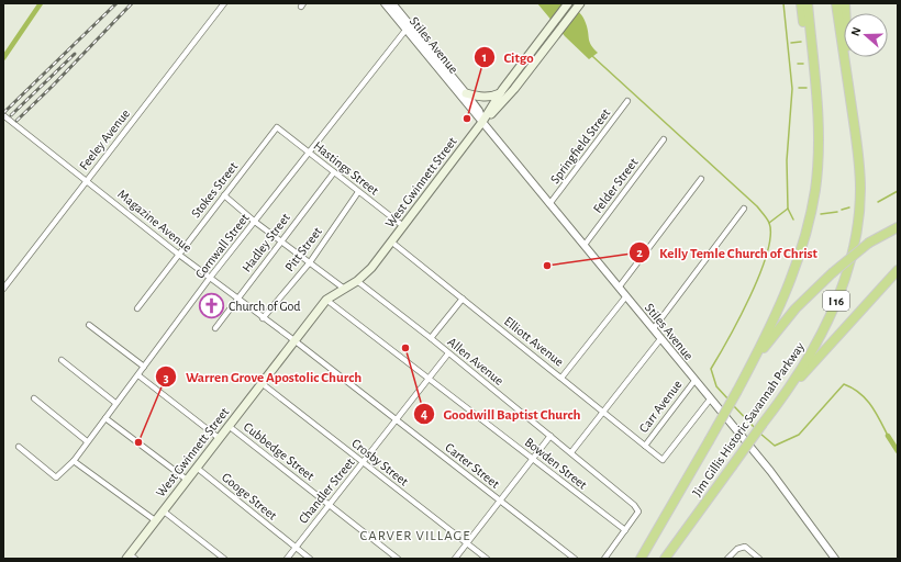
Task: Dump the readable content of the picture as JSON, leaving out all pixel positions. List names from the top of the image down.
{
  "streets": {
    "highway": ["I 16", "Jim Gillis Historic Savannah Parkway"],
    "main road": ["West Gwinnett Street"],
    "street": [
      "Stiles Avenue",
      "Feeley Avenue",
      "Springfield Street",
      "Hastings Street",
      "Felder Street",
      "Stokes Street",
      "Magazine Avenue",
      "Hadley Street",
      "Cornwall Street",
      "Pitt Street",
      "Elliott Avenue",
      "Allen Avenue",
      "Carr Avenue",
      "Cubbedge Street",
      "Crosby Street",
      "Bowden Street",
      "Carter Street",
      "Chandler Street",
      "Googe Street"
    ]
  },
  "crossings": [
    ["Stiles Avenue", "Springfield Street"],
    ["Stiles Avenue", "West Gwinnett Street"],
    ["Stiles Avenue", "Felder Street"],
    ["Stiles Avenue", "Cornwall Street"],
    ["Stiles Avenue", "Elliott Avenue"],
    ["Stiles Avenue", "Carr Avenue"],
    ["Feeley Avenue", "Magazine Avenue"],
    ["Hastings Street", "West Gwinnett Street"],
    ["Hastings Street", "Stokes Street"],
    ["Hastings Street", "Hadley Street"],
    ["Hastings Street", "Cornwall Street"],
    ["Hastings Street", "Pitt Street"],
    ["West Gwinnett Street", "Magazine Avenue"],
    ["West Gwinnett Street", "Elliott Avenue"],
    ["West Gwinnett Street", "Allen Avenue"],
    ["West Gwinnett Street", "Cubbedge Street"],
    ["West Gwinnett Street", "Crosby Street"],
    ["West Gwinnett Street", "Bowden Street"],
    ["West Gwinnett Street", "Carter Street"],
    ["West Gwinnett Street", "Googe Street"],
    ["Stokes Street", "Magazine Avenue"],
    ["Magazine Avenue", "Hadley Street"],
    ["Magazine Avenue", "Cornwall Street"],
    ["Magazine Avenue", "Pitt Street"],
    ["Magazine Avenue", "Carter Street"],
    ["Elliott Avenue", "Carr Avenue"],
    ["Allen Avenue", "Bowden Street"],
    ["Allen Avenue", "Chandler Street"],
    ["Cubbedge Street", "Chandler Street"],
    ["Crosby Street", "Chandler Street"],
    ["Bowden Street", "Chandler Street"],
    ["Carter Street", "Chandler Street"],
    ["Chandler Street", "Googe Street"]
  ],
  "districts": ["CARVER VILLAGE"],
  "places": {
    "other": [
      "Citgo",
      "Kelly Temle Church of Christ",
      "Goodwill Baptist Church",
      "Warren Grove Apostolic Church"
    ],
    "church": ["Church of God"]
  },
  "north": "left"
}
